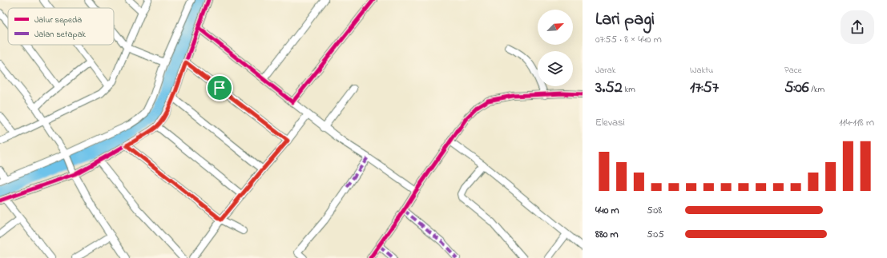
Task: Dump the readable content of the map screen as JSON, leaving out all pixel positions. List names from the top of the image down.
{
  "legend": ["Jalur sepeda", "Jalan setapak"],
  "north": "top right",
  "page": {
    "heading": ["Lari pagi", "07:55 · 8 × 440 m"],
    "stats": [
      ["Jarak", "3.52 km"],
      ["Waktu", "17:57"],
      ["Pace", "5:06 /km"]
    ],
    "chart": ["Elevasi", "114–118 m"],
    "list": [
      {
        "name": "440 m",
        "note": "5:08"
      },
      {
        "name": "880 m",
        "note": "5:05"
      }
    ]
  }
}
